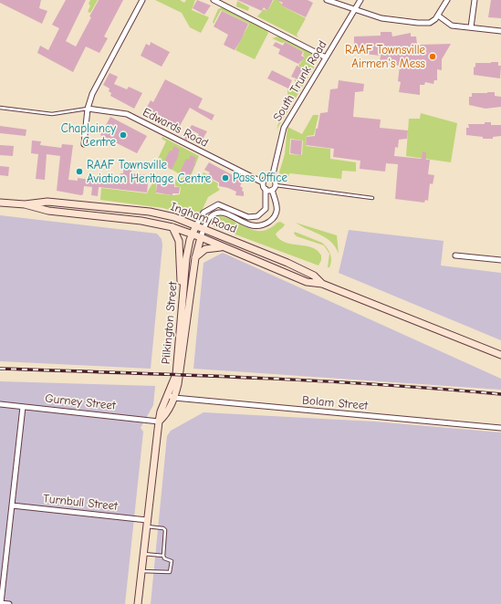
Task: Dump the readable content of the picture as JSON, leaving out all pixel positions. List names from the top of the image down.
{
  "streets": {
    "main road": ["Ingham Road", "Pilkington Street"],
    "street": [
      "South Trunk Road",
      "Edwards Road",
      "Gurney Street",
      "Bolam Street",
      "Turnbull Street"
    ]
  },
  "crossings": [
    ["South Trunk Road", "Edwards Road"],
    ["South Trunk Road", "Pilkington Street"],
    ["Edwards Road", "Pilkington Street"],
    ["Ingham Road", "Pilkington Street"],
    ["Pilkington Street", "Gurney Street"],
    ["Pilkington Street", "Bolam Street"],
    ["Pilkington Street", "Turnbull Street"]
  ],
  "places": [
    "RAAF Townsville Airmen's Mess",
    "Chaplaincy Centre",
    "RAAF Townsville Aviation Heritage Centre",
    "Pass Office"
  ]
}
